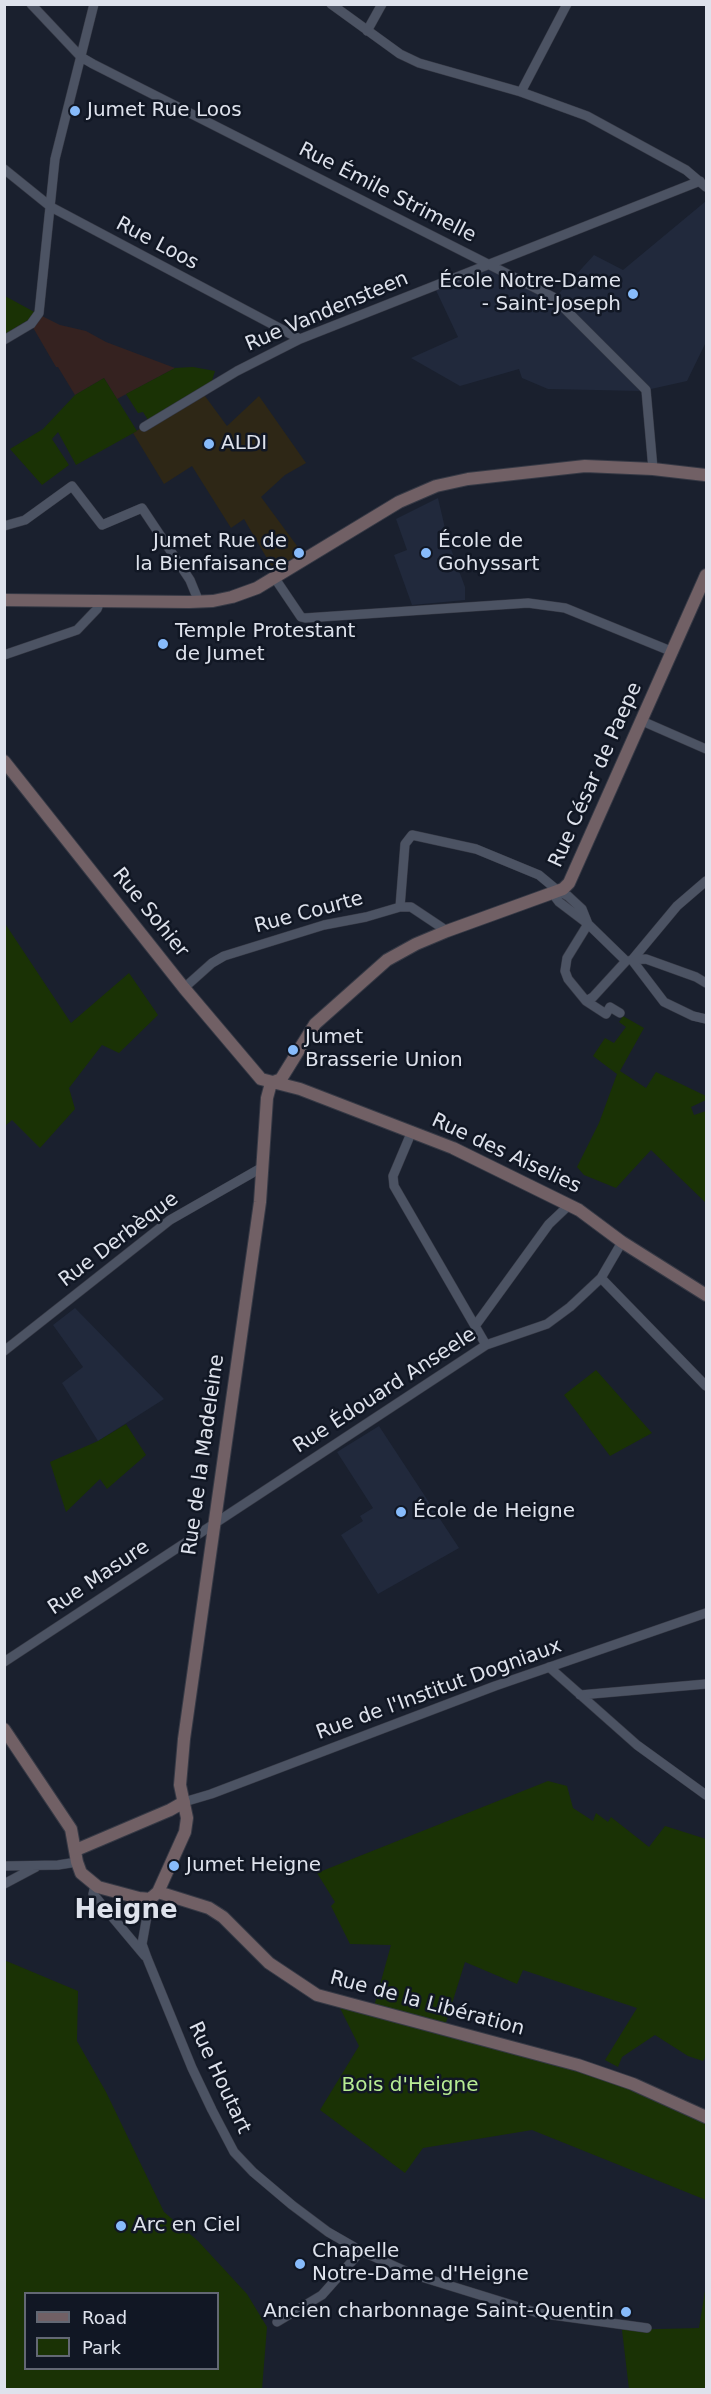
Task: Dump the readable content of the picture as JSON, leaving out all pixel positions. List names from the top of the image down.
{
  "streets": {
    "street": [
      "Rue Émile Strimelle",
      "Rue Loos",
      "Rue Vandensteen",
      "Rue César de Paepe",
      "Rue Sohier",
      "Rue Courte",
      "Rue des Aiselies",
      "Rue Derbèque",
      "Rue Édouard Anseele",
      "Rue de la Madeleine",
      "Rue Masure",
      "Rue de l'Institut Dogniaux",
      "Rue de la Libération",
      "Rue Houtart"
    ]
  },
  "crossings": [
    ["Rue Émile Strimelle", "Rue Vandensteen"],
    ["Rue Loos", "Rue Vandensteen"],
    ["Rue César de Paepe", "Rue Sohier"],
    ["Rue César de Paepe", "Rue des Aiselies"],
    ["Rue César de Paepe", "Rue de la Madeleine"],
    ["Rue Sohier", "Rue Courte"],
    ["Rue Sohier", "Rue des Aiselies"],
    ["Rue Sohier", "Rue de la Madeleine"],
    ["Rue des Aiselies", "Rue Édouard Anseele"],
    ["Rue des Aiselies", "Rue de la Madeleine"],
    ["Rue Derbèque", "Rue de la Madeleine"],
    ["Rue Édouard Anseele", "Rue de la Madeleine"],
    ["Rue Édouard Anseele", "Rue Masure"],
    ["Rue de la Madeleine", "Rue Masure"],
    ["Rue de la Madeleine", "Rue de l'Institut Dogniaux"],
    ["Rue de la Madeleine", "Rue de la Libération"],
    ["Rue de la Madeleine", "Rue Houtart"],
    ["Rue de la Libération", "Rue Houtart"]
  ],
  "districts": ["Heigne"],
  "parks": ["Bois d'Heigne"],
  "places": [
    "Jumet Rue Loos",
    "École Notre-Dame - Saint-Joseph",
    "ALDI",
    "Jumet Rue de la Bienfaisance",
    "École de Gohyssart",
    "Temple Protestant de Jumet",
    "Jumet Brasserie Union",
    "École de Heigne",
    "Jumet Heigne",
    "Arc en Ciel",
    "Chapelle Notre-Dame d'Heigne",
    "Ancien charbonnage Saint-Quentin"
  ],
  "legend": ["Road", "Park"]
}
